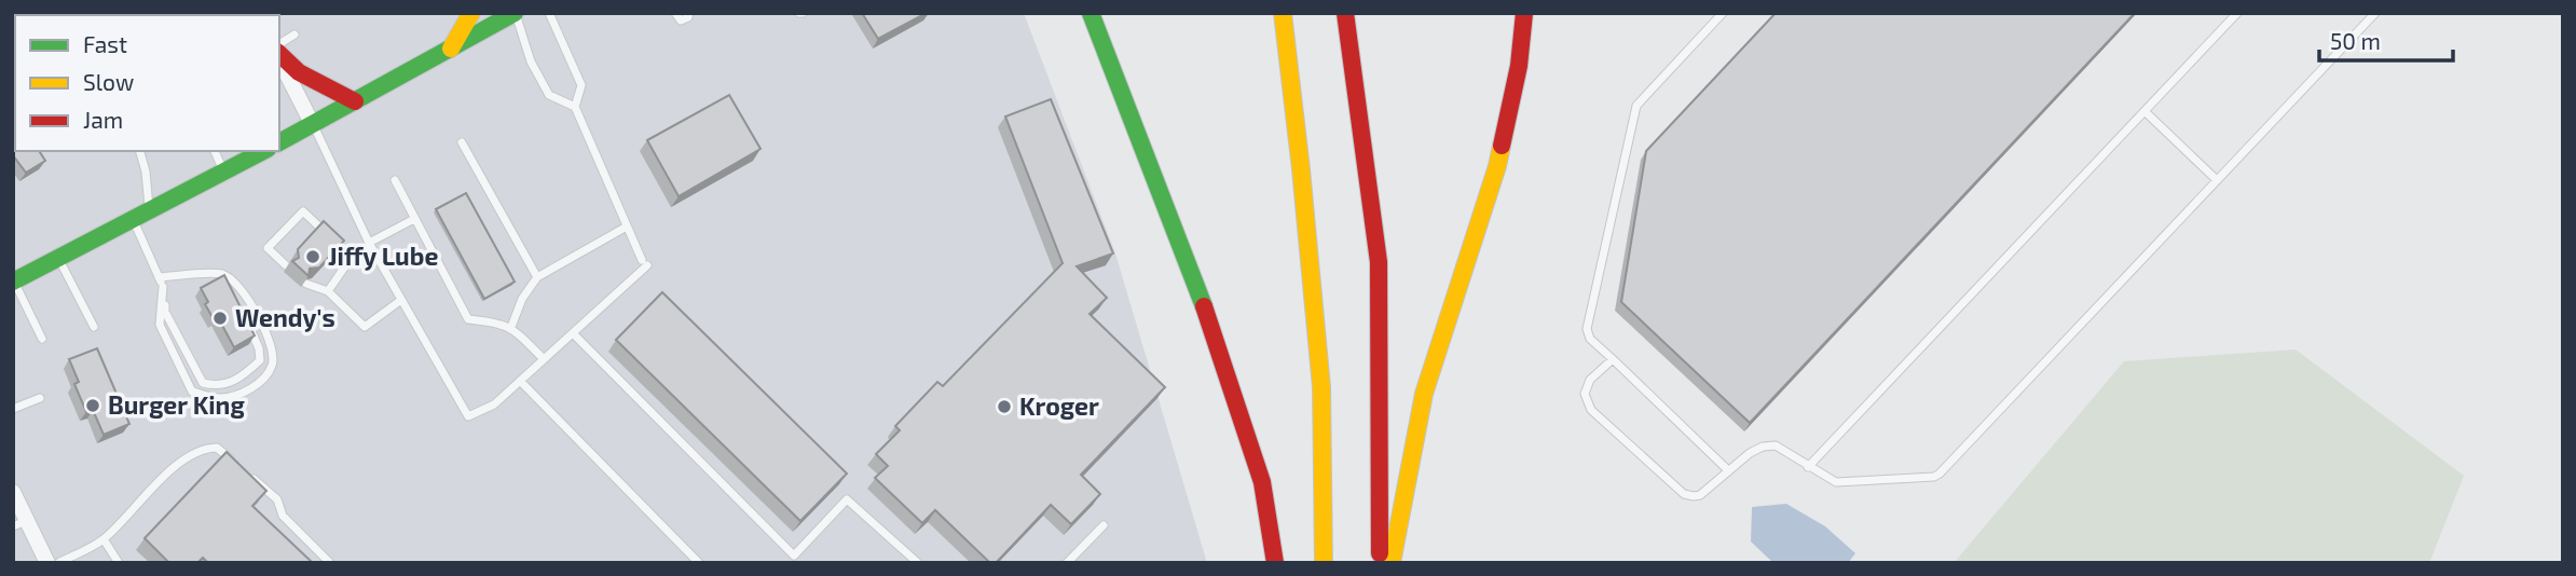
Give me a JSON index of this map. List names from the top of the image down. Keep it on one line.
{"places":["Jiffy Lube","Wendy's","Burger King","Kroger"],"legend":["Fast","Slow","Jam"],"scale_bar":"50 m"}
